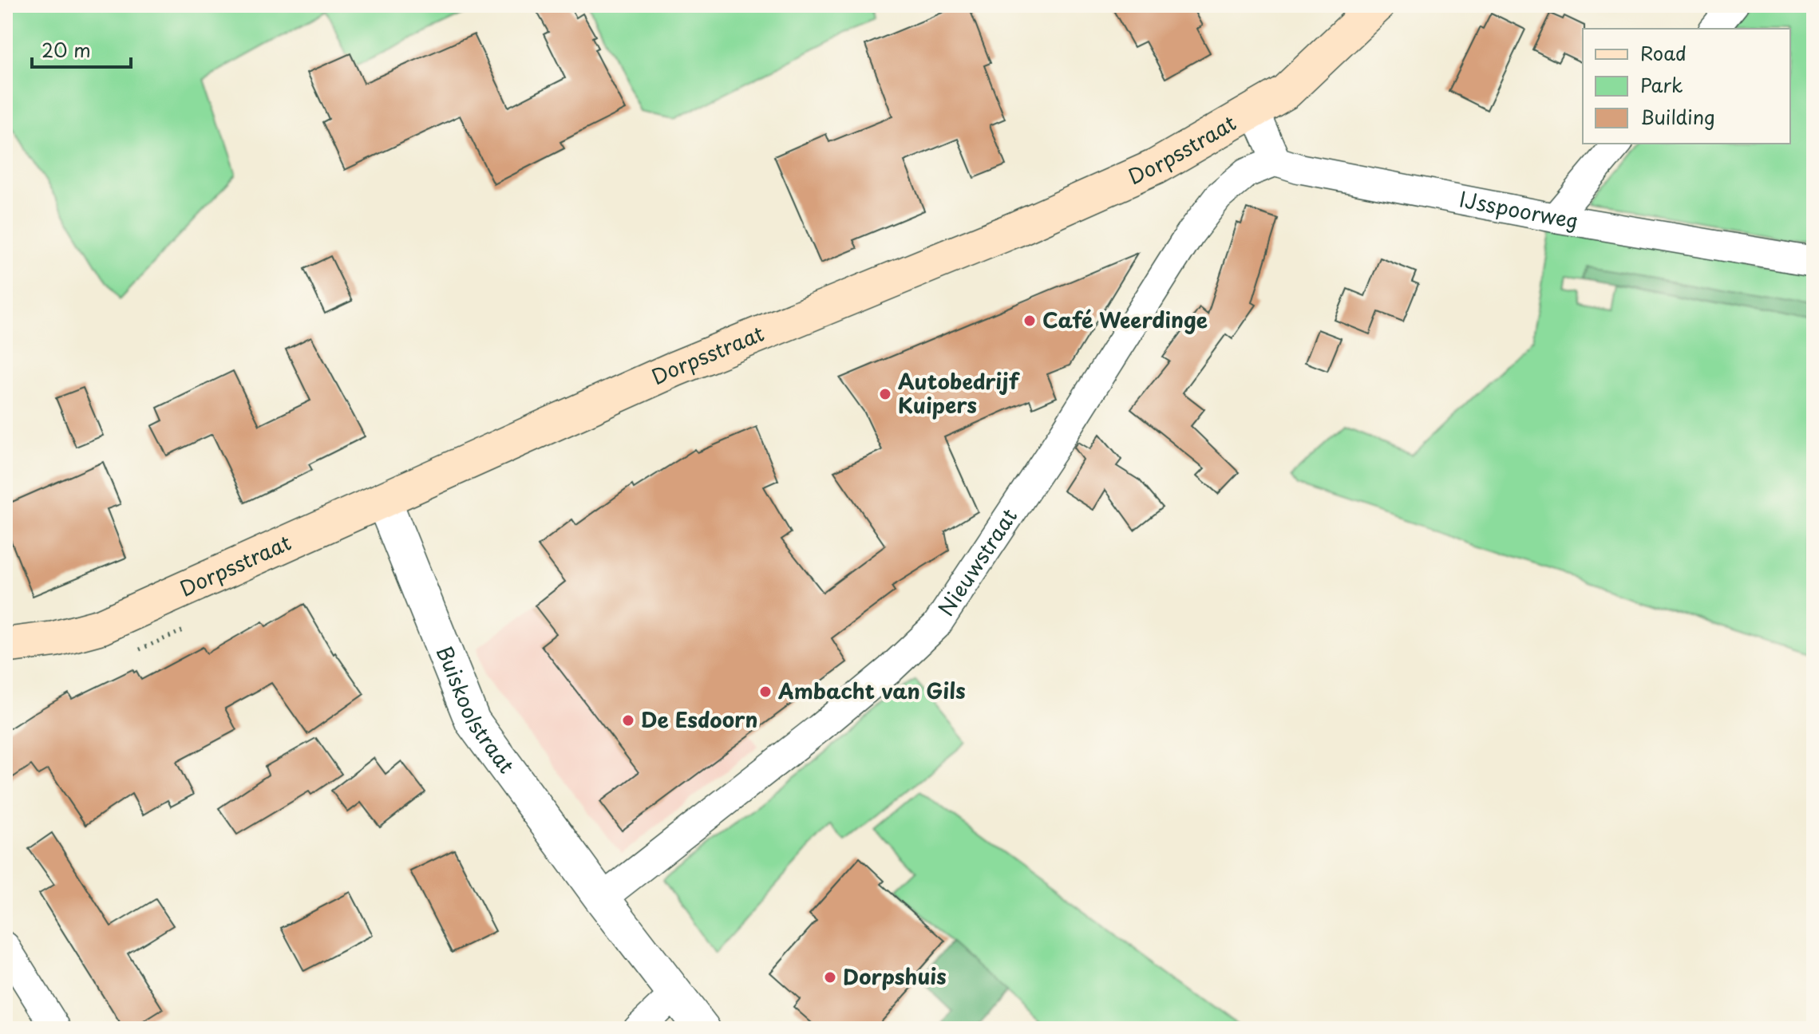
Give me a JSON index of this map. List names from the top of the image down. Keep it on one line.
{"streets":{"main road":["Dorpsstraat"],"street":["IJsspoorweg","Nieuwstraat","Buiskoolstraat"]},"crossings":[["Dorpsstraat","Buiskoolstraat"],["IJsspoorweg","Nieuwstraat"],["Nieuwstraat","Buiskoolstraat"]],"places":["Café Weerdinge","Autobedrijf Kuipers","Ambacht van Gils","De Esdoorn","Dorpshuis"],"legend":["Road","Park","Building"],"scale_bar":"20 m"}
